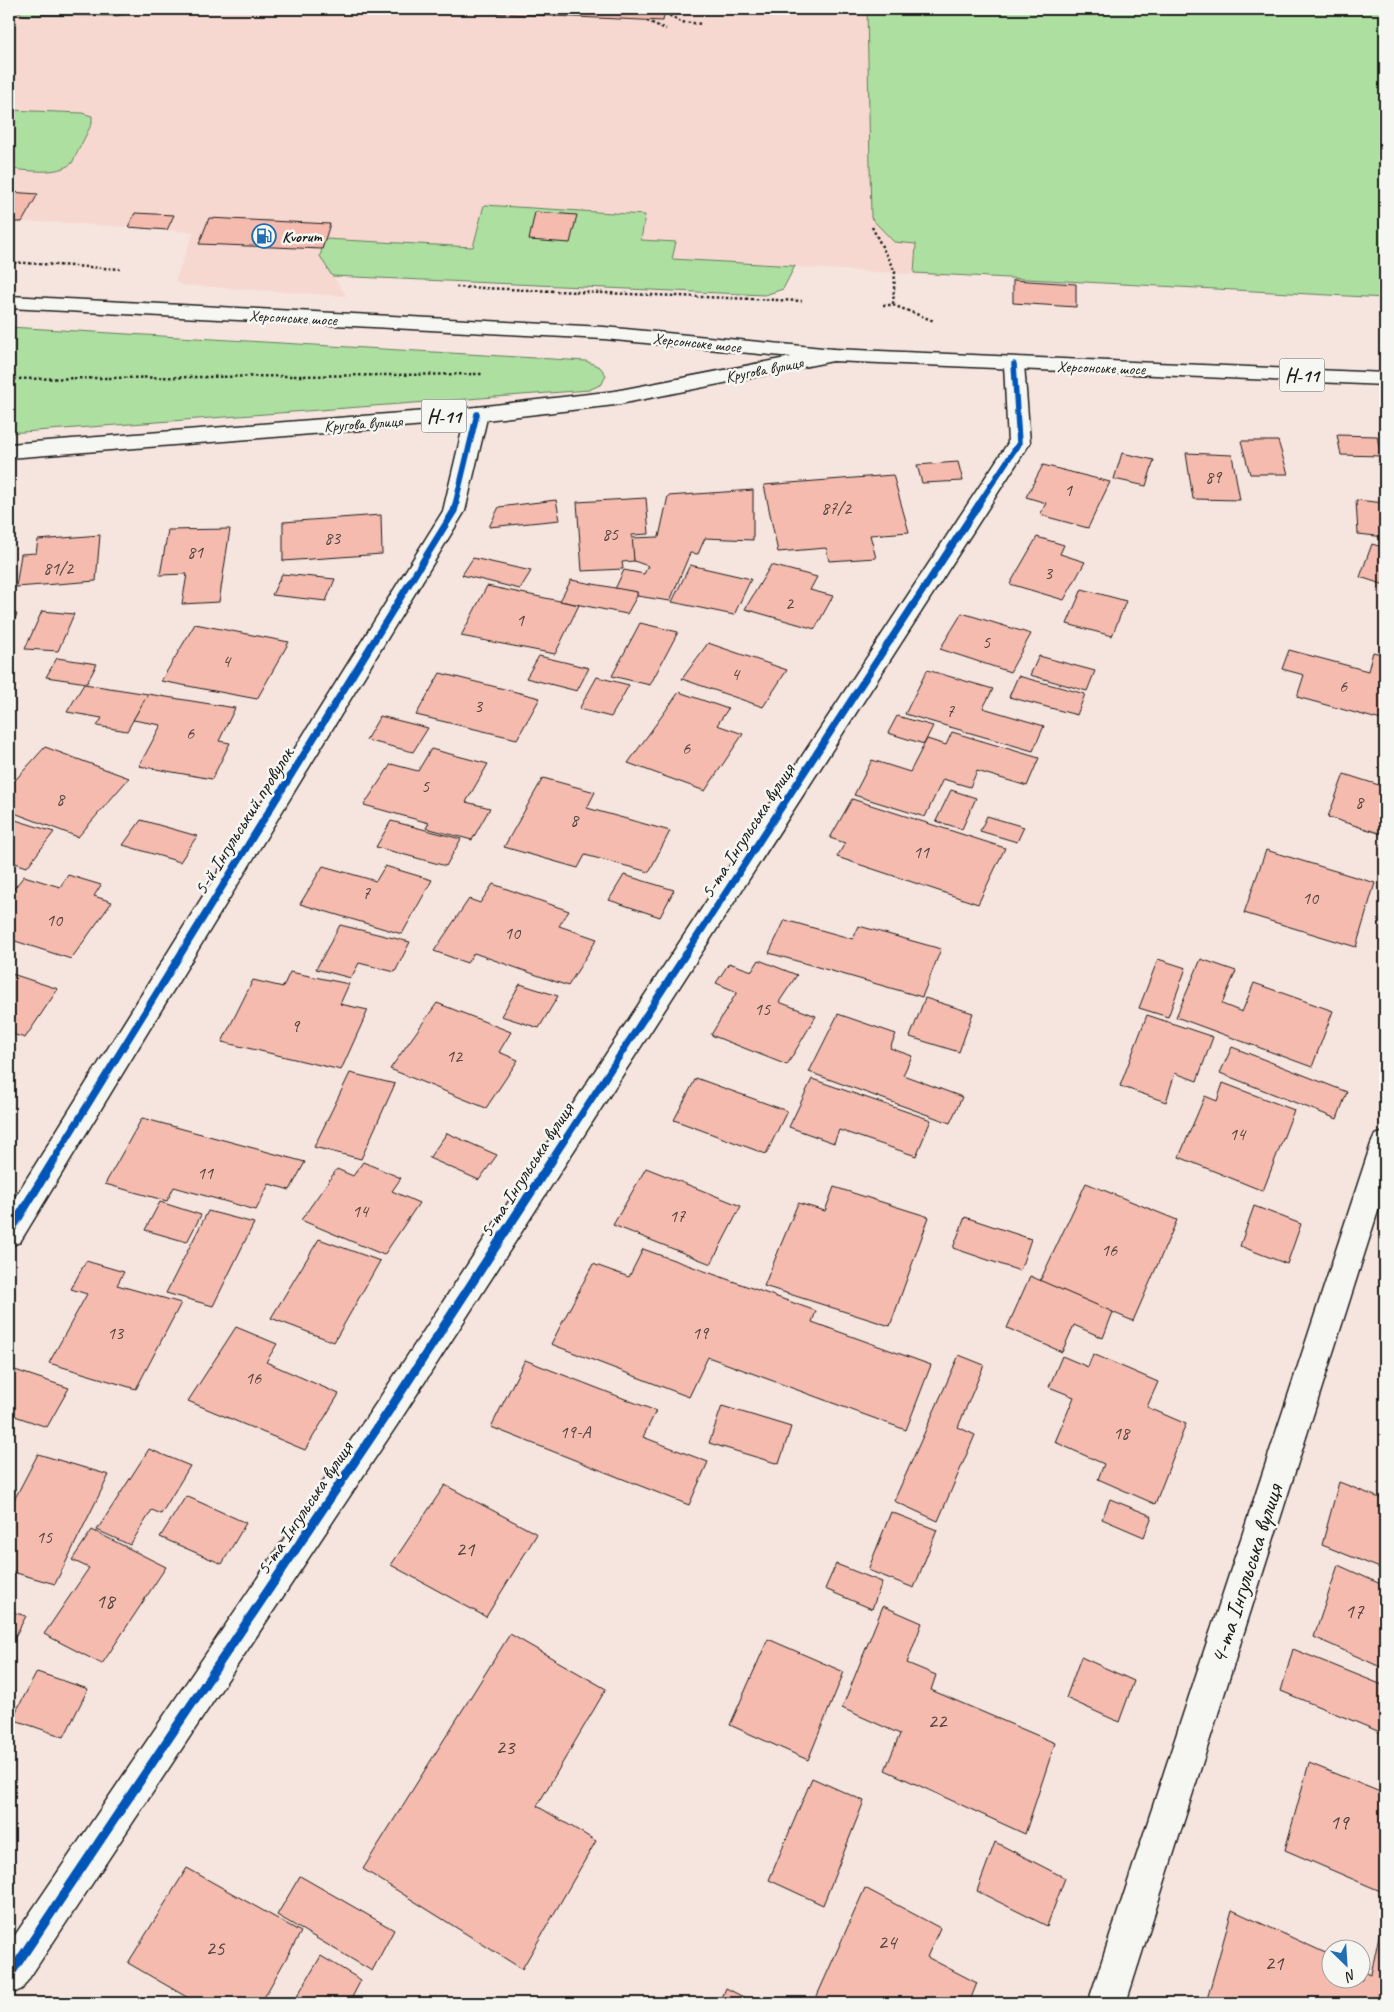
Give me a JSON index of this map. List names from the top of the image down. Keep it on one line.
{"streets":{"street":["Херсонське шосе","Кругова вулиця","Н-11","5-й Інгульський провулок","5-та Інгульська вулиця","4-та Інгульська вулиця"]},"crossings":[["Херсонське шосе","Кругова вулиця"],["Херсонське шосе","5-та Інгульська вулиця"],["Кругова вулиця","5-й Інгульський провулок"]],"places":{"fuel station":["Kvorum"]},"house_numbers":["89","1","87/2","85","83","81","81/2","3","2","1","5","4","4","6","3","7","6","6","5","8","8","8","11","7","10","10","10","15","9","12","14","11","14","17","16","13","19","16","19-А","18","15","21","18","17","22","23","19","24","25","21"],"north":"bottom right"}
